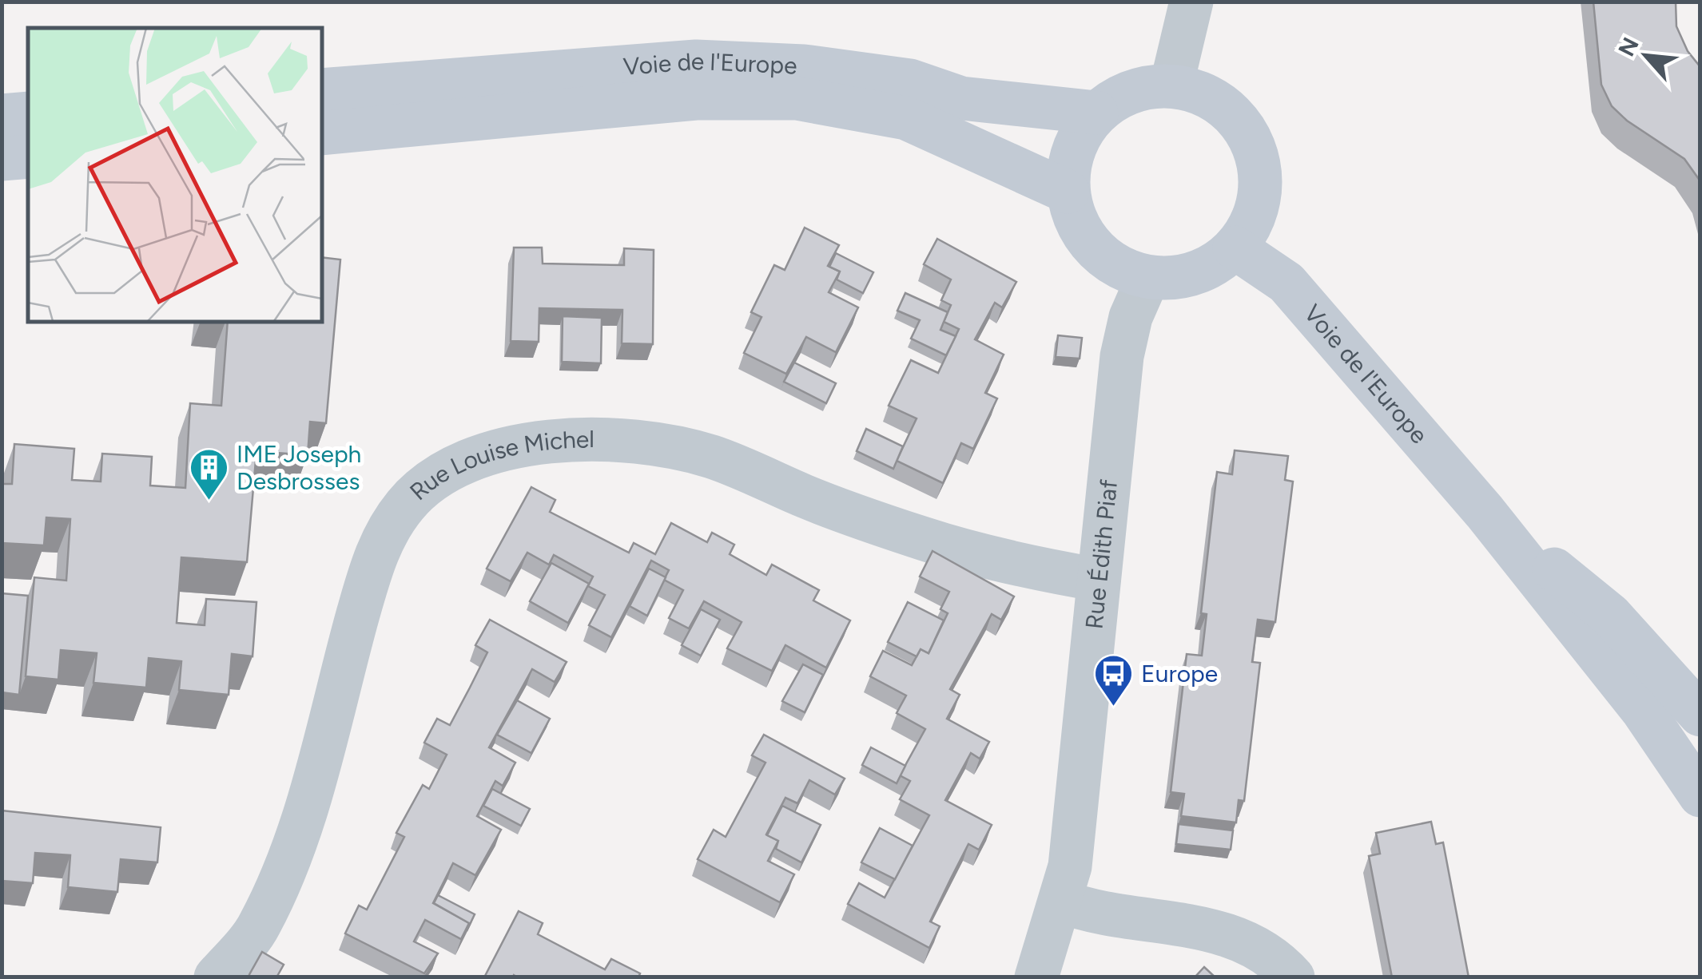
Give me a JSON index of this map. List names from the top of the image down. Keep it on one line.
{"streets":{"main road":["Voie de l'Europe"],"street":["Rue Louise Michel","Rue Édith Piaf"]},"crossings":[["Voie de l'Europe","Rue Édith Piaf"],["Rue Louise Michel","Rue Édith Piaf"]],"places":{"building":["IME Joseph Desbrosses"],"bus stop":["Europe"]},"north":"top left"}
